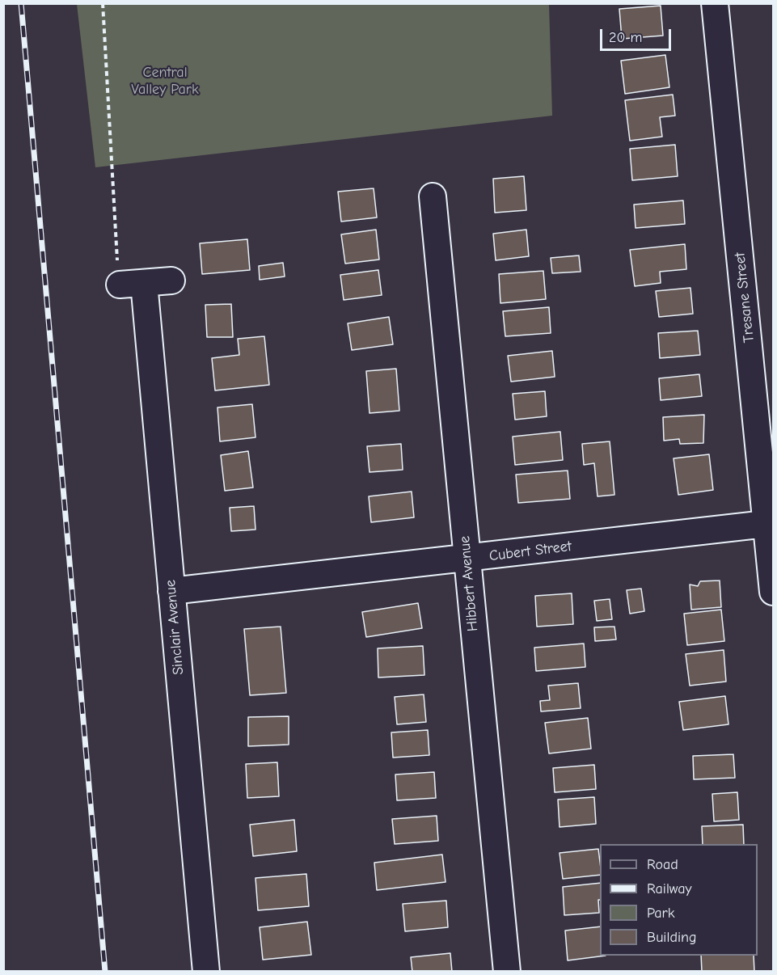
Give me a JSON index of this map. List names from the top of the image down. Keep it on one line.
{"streets":{"street":["Tresane Street","Cubert Street","Hibbert Avenue","Sinclair Avenue"]},"crossings":[["Tresane Street","Cubert Street"],["Cubert Street","Hibbert Avenue"],["Cubert Street","Sinclair Avenue"]],"parks":["Central Valley Park"],"legend":["Road","Railway","Park","Building"],"scale_bar":"20 m"}
